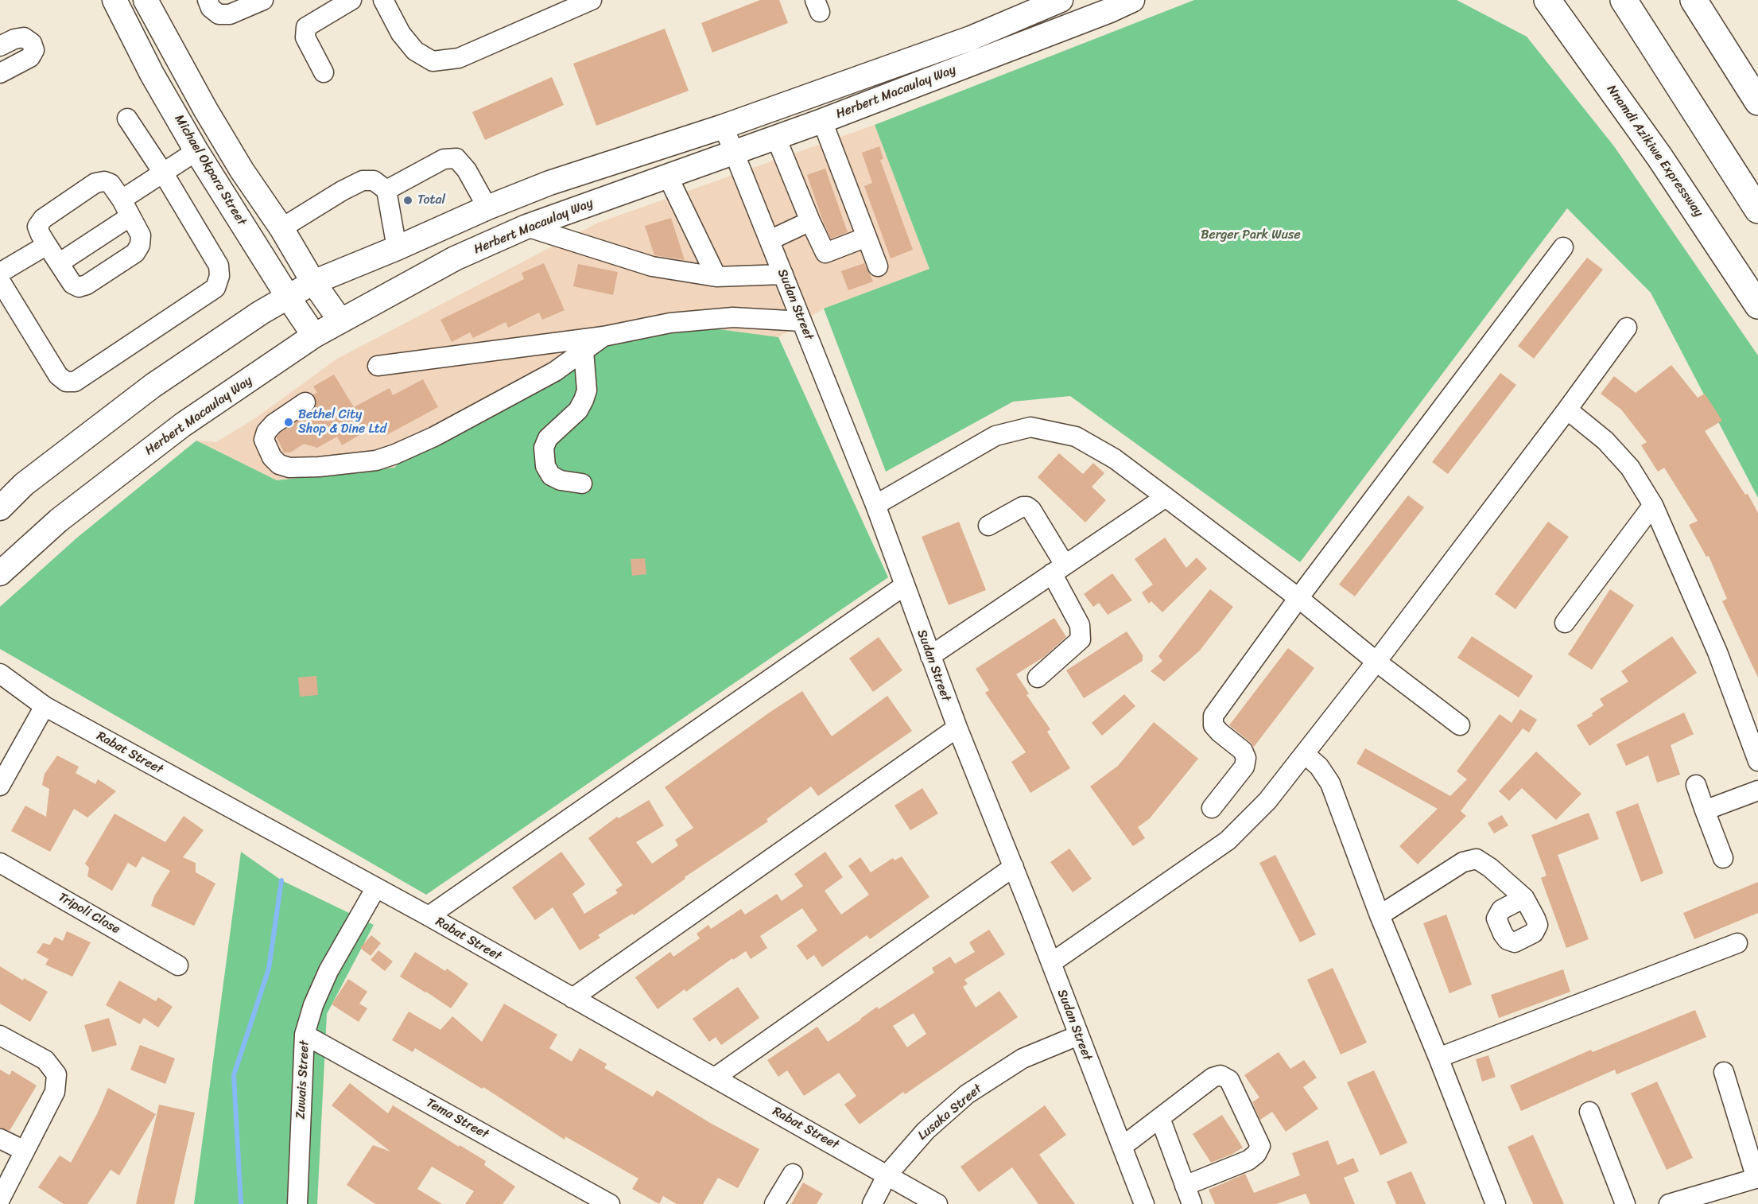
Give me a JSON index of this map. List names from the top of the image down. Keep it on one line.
{"streets":{"highway":["Nnamdi Azikiwe Expressway"],"main road":["Herbert Macaulay Way","Michael Okpara Street"],"street":["Sudan Street","Rabat Street","Tripoli Close","Zuwais Street","Lusaka Street","Tema Street"]},"crossings":[["Herbert Macaulay Way","Michael Okpara Street"],["Herbert Macaulay Way","Sudan Street"],["Sudan Street","Lusaka Street"],["Rabat Street","Zuwais Street"],["Rabat Street","Lusaka Street"],["Zuwais Street","Tema Street"]],"parks":["Berger Park Wuse"],"places":["Total","Bethel City Shop & Dine Ltd"]}
